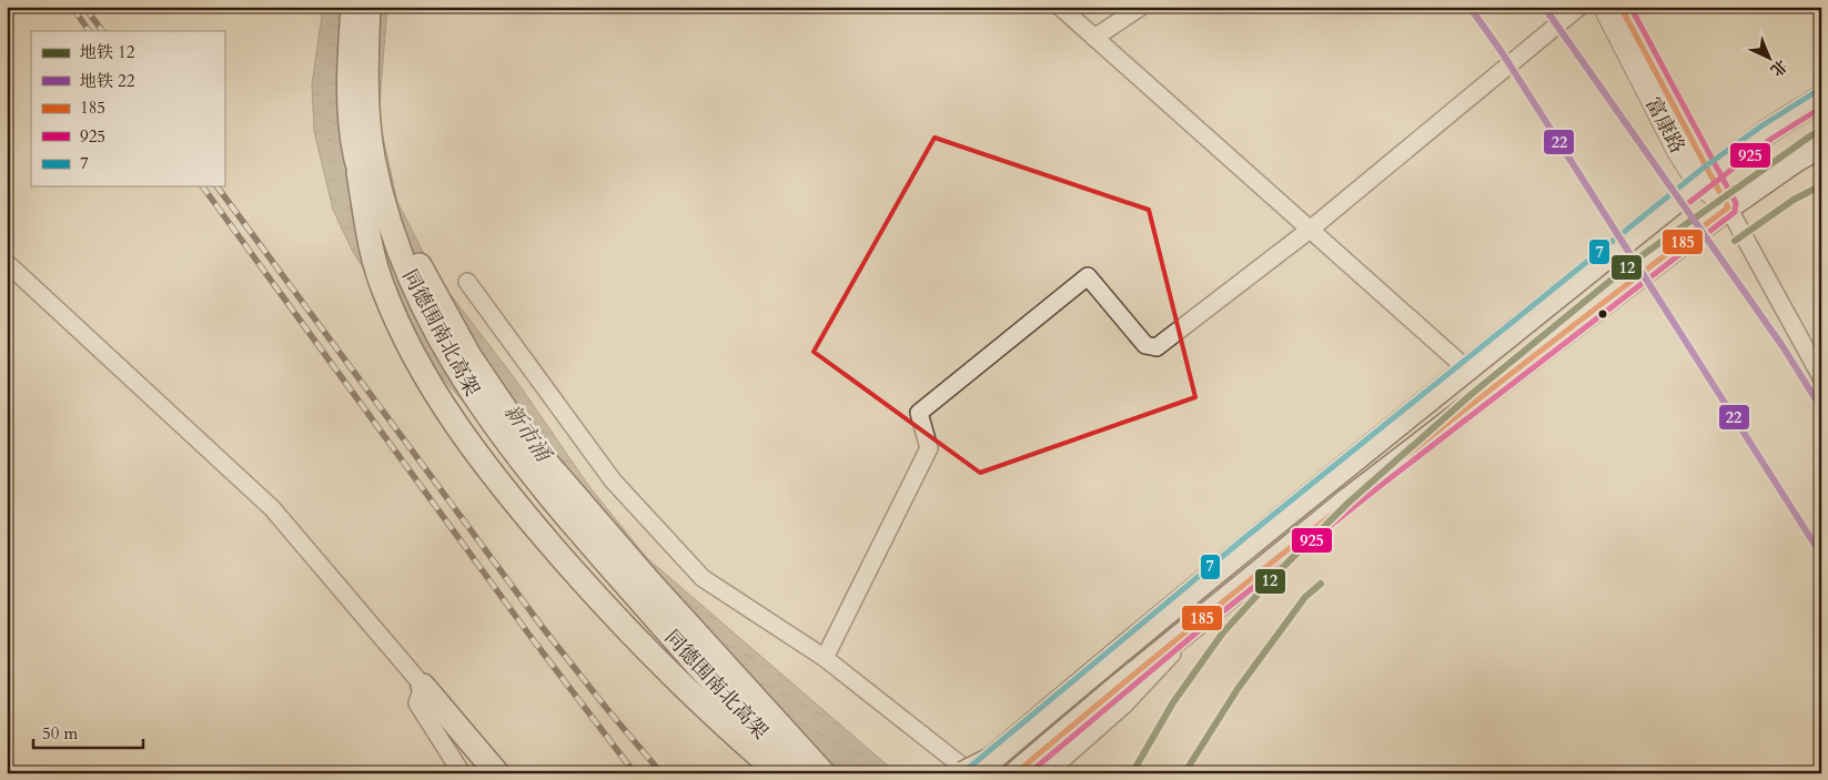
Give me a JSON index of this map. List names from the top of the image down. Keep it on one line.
{"streets":{"main road":["同德围南北高架"],"street":["富康路"]},"water":["新市涌"],"lines":["metro line 22","transit line 185","transit line 925","transit line 7","metro line 12"],"legend":["地铁 12","地铁 22","185","925","7"],"scale_bar":"50 m","north":"bottom right"}
